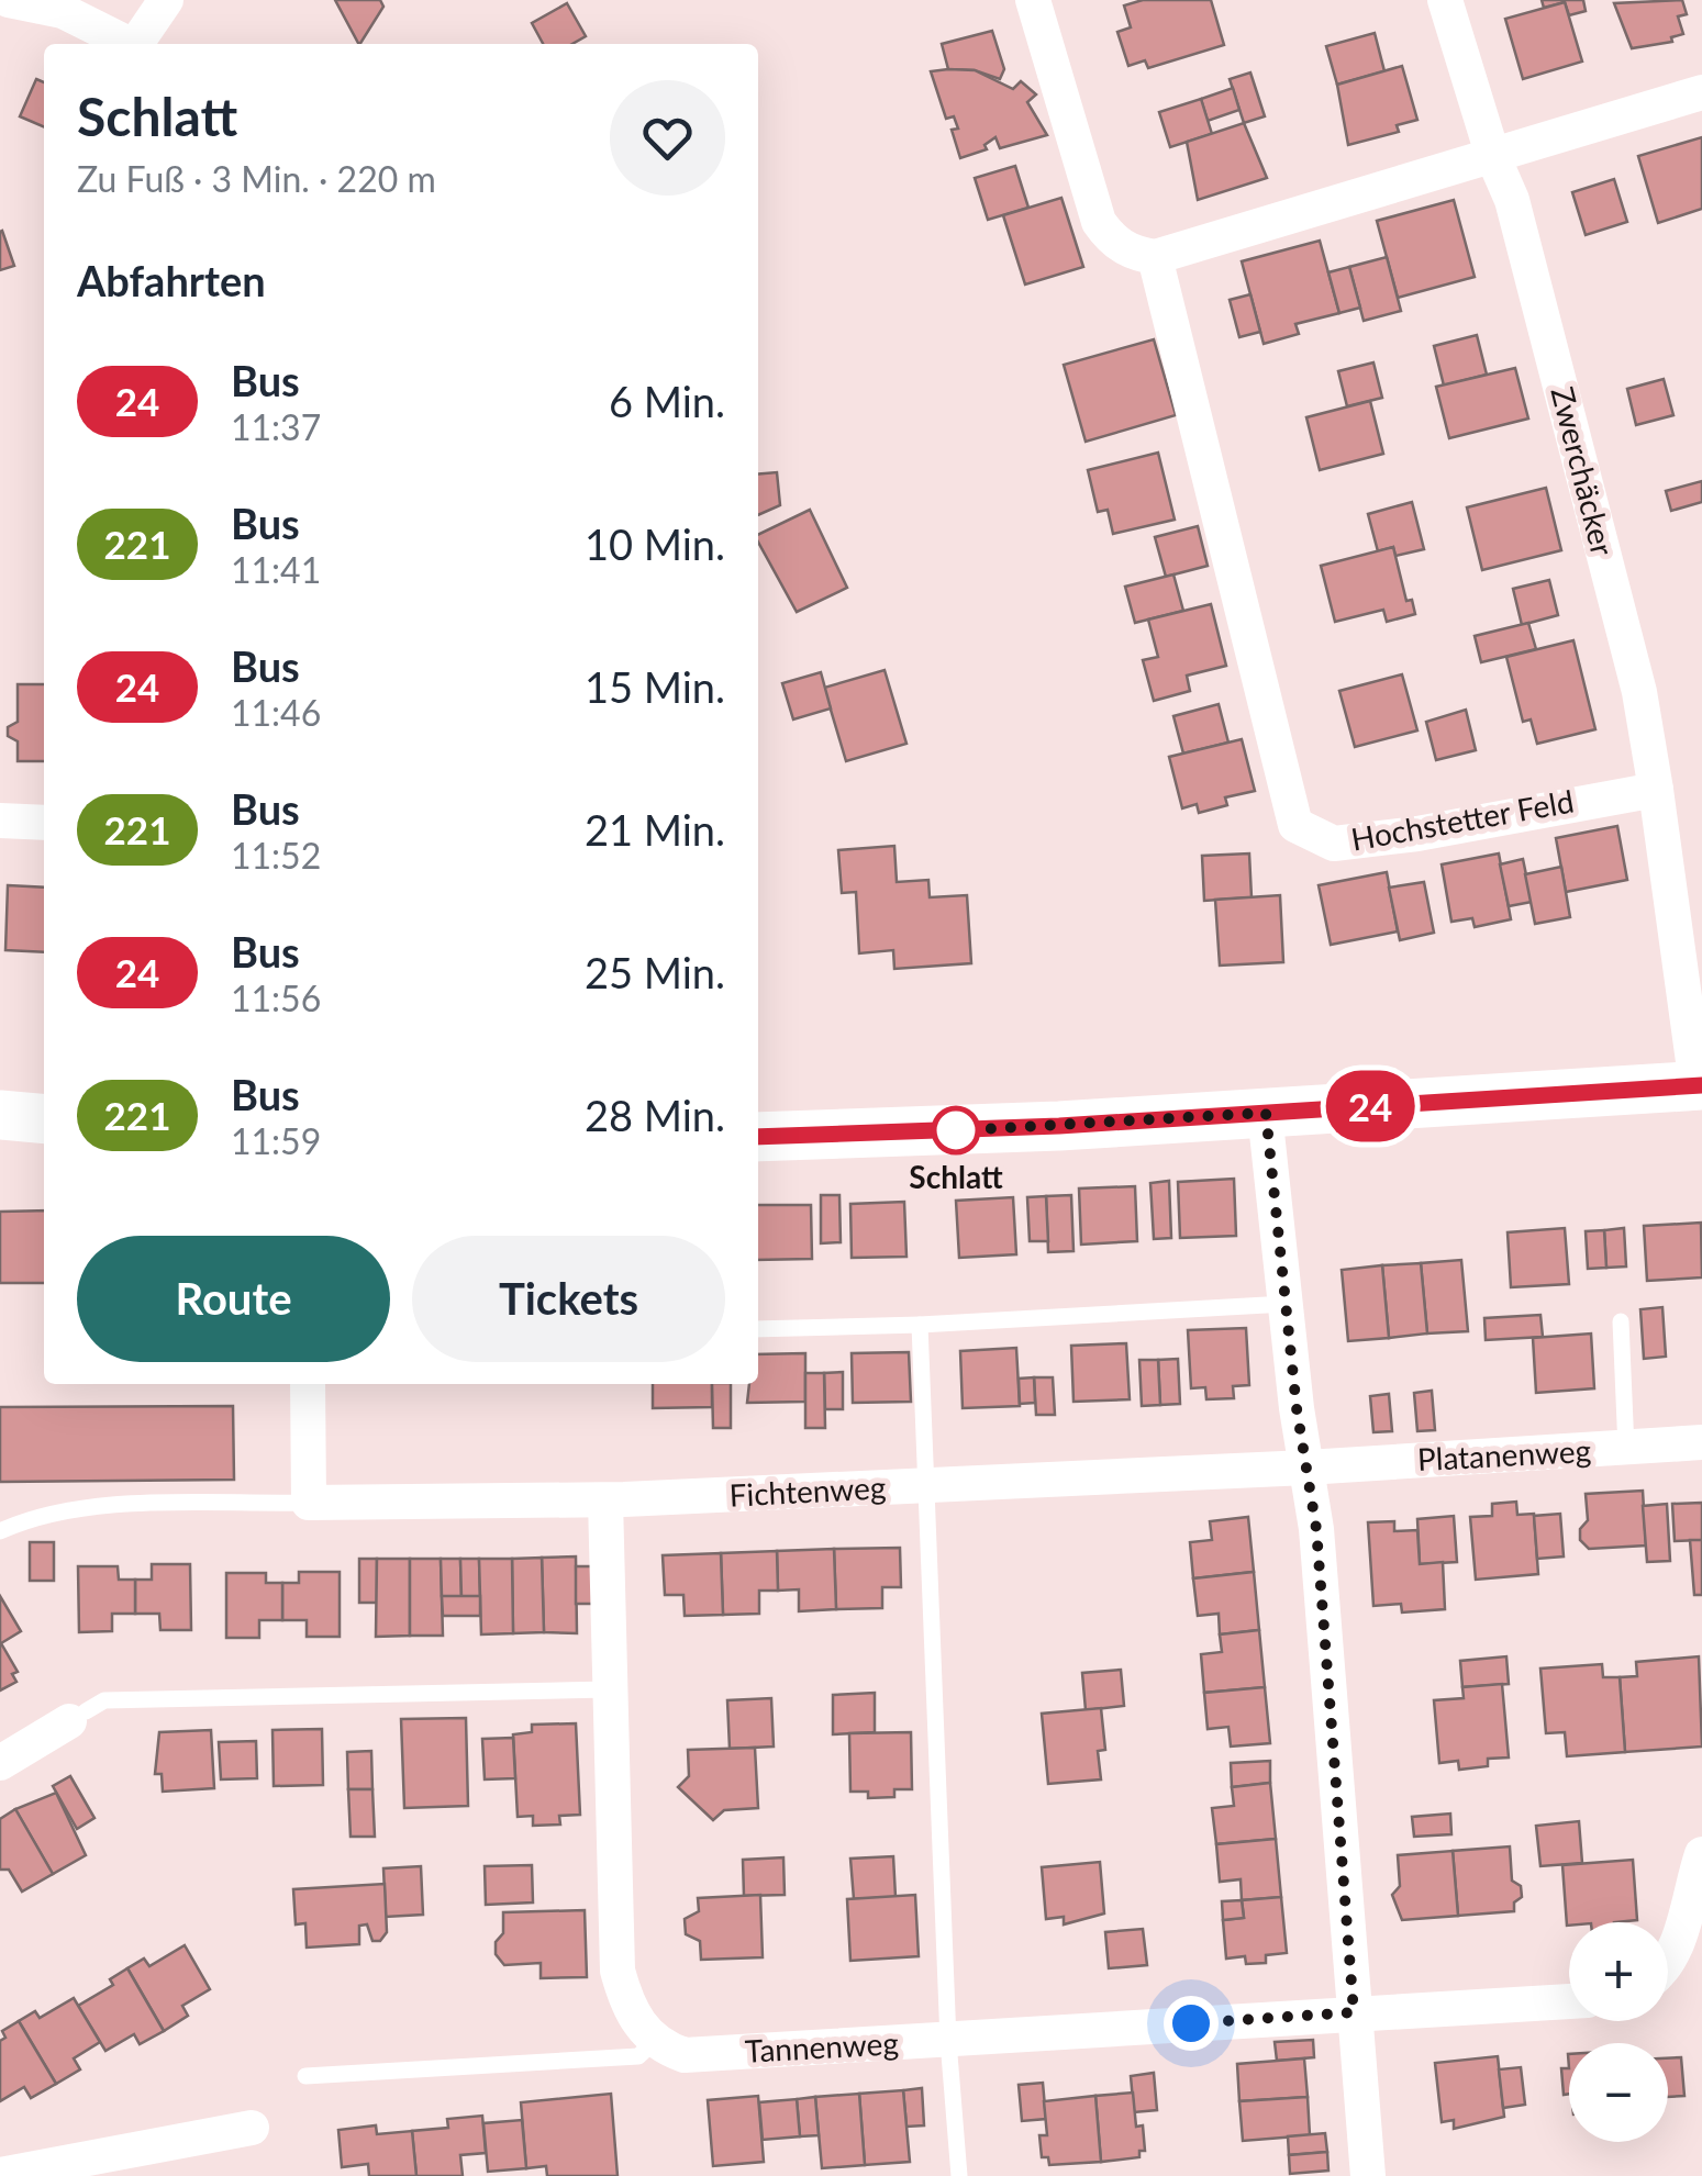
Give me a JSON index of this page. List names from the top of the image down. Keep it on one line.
{"streets":{"street":["Zwerchäcker","Hochstetter Feld","Platanenweg","Fichtenweg","Tannenweg"]},"crossings":[["Zwerchäcker","Hochstetter Feld"],["Platanenweg","Fichtenweg"]],"places":["Schlatt"],"lines":["bus line 24"],"page":{"on_map":"24","heading":[["Schlatt","Zu Fuß · 3 Min. · 220 m"],"Abfahrten"],"list":[{"mark":"24","name":"Bus","note":"11:37","value":"6 Min."},{"mark":"221","name":"Bus","note":"11:41","value":"10 Min."},{"mark":"24","name":"Bus","note":"11:46","value":"15 Min."},{"mark":"221","name":"Bus","note":"11:52","value":"21 Min."},{"mark":"24","name":"Bus","note":"11:56","value":"25 Min."},{"mark":"221","name":"Bus","note":"11:59","value":"28 Min."}],"buttons":["Route","Tickets"],"map_buttons":["+","−"]}}
